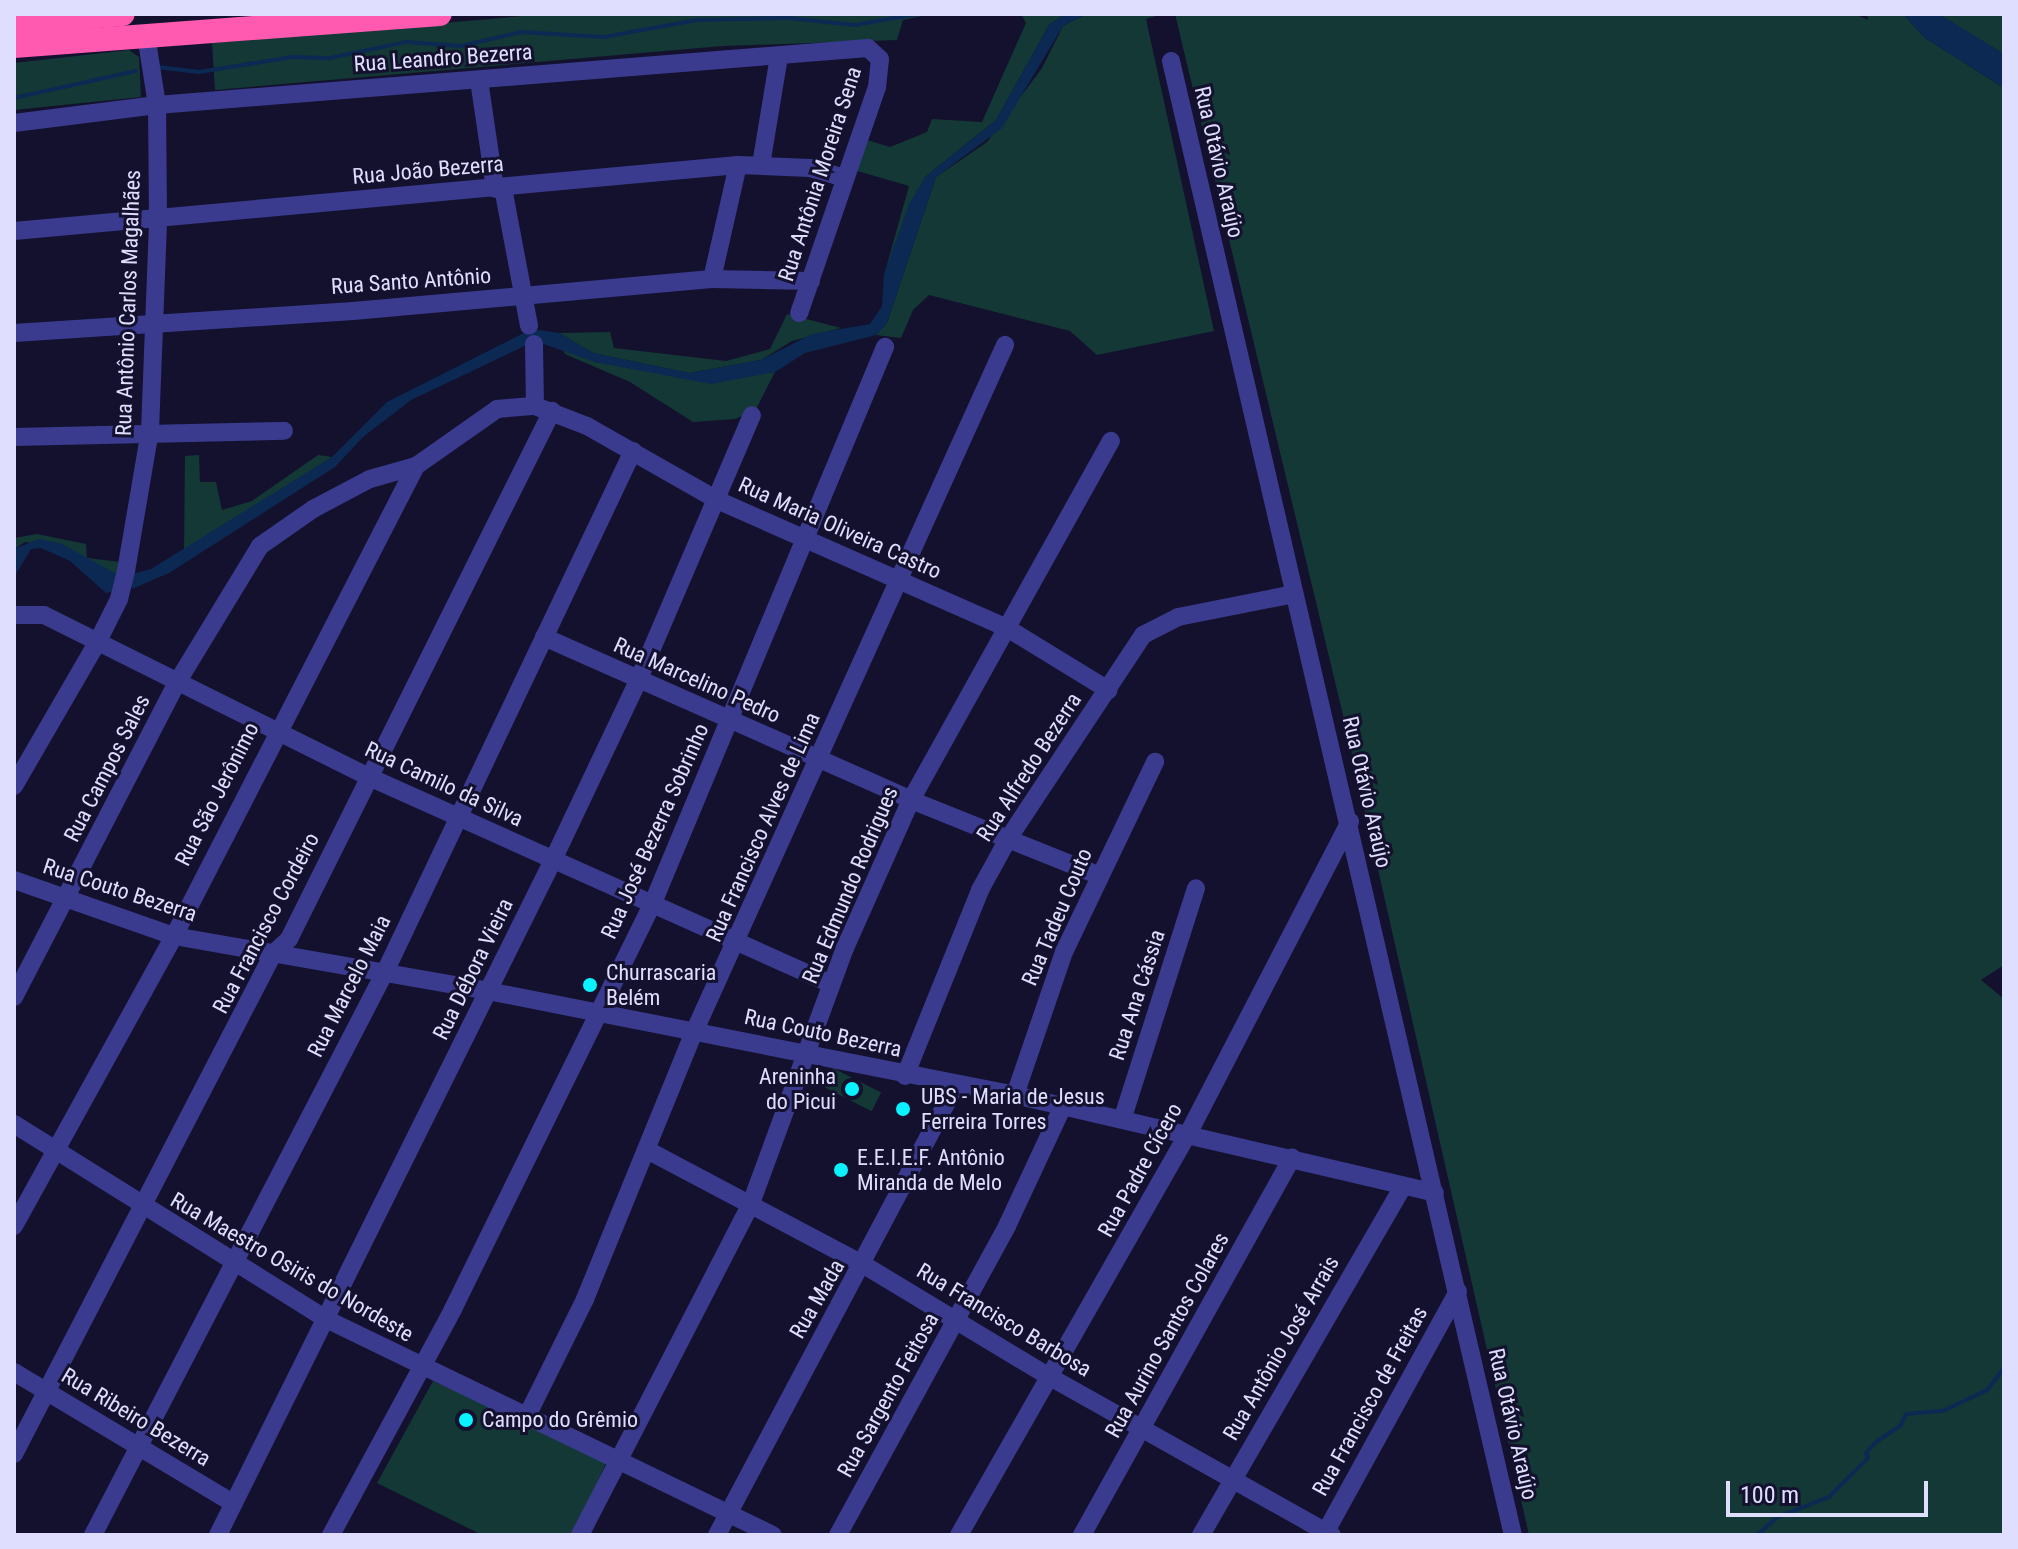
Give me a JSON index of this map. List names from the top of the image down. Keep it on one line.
{"streets":{"street":["Rua Leandro Bezerra","Rua Otávio Araújo","Rua João Bezerra","Rua Antônia Moreira Sena","Rua Santo Antônio","Rua Antônio Carlos Magalhães","Rua Maria Oliveira Castro","Rua Marcelino Pedro","Rua Alfredo Bezerra","Rua Campos Sales","Rua Camilo da Silva","Rua São Jerônimo","Rua Francisco Alves de Lima","Rua José Bezerra Sobrinho","Rua Edmundo Rodrigues","Rua Couto Bezerra","Rua Tadeu Couto","Rua Francisco Cordeiro","Rua Débora Vieira","Rua Marcelo Maia","Rua Ana Cássia","Rua Padre Cícero","Rua Maestro Osiris do Nordeste","Rua Mada","Rua Francisco Barbosa","Rua Aurino Santos Colares","Rua Antônio José Arrais","Rua Sargento Feitosa","Rua Francisco de Freitas","Rua Ribeiro Bezerra"]},"crossings":[["Rua Leandro Bezerra","Rua Antônia Moreira Sena"],["Rua Leandro Bezerra","Rua Antônio Carlos Magalhães"],["Rua Otávio Araújo","Rua Alfredo Bezerra"],["Rua Otávio Araújo","Rua Couto Bezerra"],["Rua Otávio Araújo","Rua Padre Cícero"],["Rua Otávio Araújo","Rua Francisco de Freitas"],["Rua João Bezerra","Rua Antônia Moreira Sena"],["Rua João Bezerra","Rua Antônio Carlos Magalhães"],["Rua Antônia Moreira Sena","Rua Santo Antônio"],["Rua Santo Antônio","Rua Antônio Carlos Magalhães"],["Rua Antônio Carlos Magalhães","Rua Camilo da Silva"],["Rua Maria Oliveira Castro","Rua Alfredo Bezerra"],["Rua Maria Oliveira Castro","Rua Francisco Alves de Lima"],["Rua Maria Oliveira Castro","Rua José Bezerra Sobrinho"],["Rua Maria Oliveira Castro","Rua Edmundo Rodrigues"],["Rua Maria Oliveira Castro","Rua Francisco Cordeiro"],["Rua Maria Oliveira Castro","Rua Débora Vieira"],["Rua Maria Oliveira Castro","Rua Marcelo Maia"],["Rua Marcelino Pedro","Rua Alfredo Bezerra"],["Rua Marcelino Pedro","Rua Francisco Alves de Lima"],["Rua Marcelino Pedro","Rua José Bezerra Sobrinho"],["Rua Marcelino Pedro","Rua Edmundo Rodrigues"],["Rua Marcelino Pedro","Rua Tadeu Couto"],["Rua Marcelino Pedro","Rua Débora Vieira"],["Rua Marcelino Pedro","Rua Marcelo Maia"],["Rua Alfredo Bezerra","Rua Couto Bezerra"],["Rua Campos Sales","Rua Camilo da Silva"],["Rua Campos Sales","Rua São Jerônimo"],["Rua Campos Sales","Rua Couto Bezerra"],["Rua Camilo da Silva","Rua São Jerônimo"],["Rua Camilo da Silva","Rua Francisco Alves de Lima"],["Rua Camilo da Silva","Rua José Bezerra Sobrinho"],["Rua Camilo da Silva","Rua Edmundo Rodrigues"],["Rua Camilo da Silva","Rua Francisco Cordeiro"],["Rua Camilo da Silva","Rua Débora Vieira"],["Rua Camilo da Silva","Rua Marcelo Maia"],["Rua São Jerônimo","Rua Couto Bezerra"],["Rua São Jerônimo","Rua Maestro Osiris do Nordeste"],["Rua Francisco Alves de Lima","Rua Couto Bezerra"],["Rua Francisco Alves de Lima","Rua Maestro Osiris do Nordeste"],["Rua Francisco Alves de Lima","Rua Francisco Barbosa"],["Rua José Bezerra Sobrinho","Rua Couto Bezerra"],["Rua José Bezerra Sobrinho","Rua Maestro Osiris do Nordeste"],["Rua Edmundo Rodrigues","Rua Couto Bezerra"],["Rua Edmundo Rodrigues","Rua Maestro Osiris do Nordeste"],["Rua Edmundo Rodrigues","Rua Francisco Barbosa"],["Rua Couto Bezerra","Rua Tadeu Couto"],["Rua Couto Bezerra","Rua Francisco Cordeiro"],["Rua Couto Bezerra","Rua Débora Vieira"],["Rua Couto Bezerra","Rua Marcelo Maia"],["Rua Couto Bezerra","Rua Ana Cássia"],["Rua Couto Bezerra","Rua Padre Cícero"],["Rua Couto Bezerra","Rua Mada"],["Rua Couto Bezerra","Rua Aurino Santos Colares"],["Rua Couto Bezerra","Rua Antônio José Arrais"],["Rua Couto Bezerra","Rua Sargento Feitosa"],["Rua Francisco Cordeiro","Rua Maestro Osiris do Nordeste"],["Rua Francisco Cordeiro","Rua Ribeiro Bezerra"],["Rua Débora Vieira","Rua Maestro Osiris do Nordeste"],["Rua Débora Vieira","Rua Ribeiro Bezerra"],["Rua Marcelo Maia","Rua Maestro Osiris do Nordeste"],["Rua Marcelo Maia","Rua Ribeiro Bezerra"],["Rua Padre Cícero","Rua Francisco Barbosa"],["Rua Maestro Osiris do Nordeste","Rua Mada"],["Rua Mada","Rua Francisco Barbosa"],["Rua Francisco Barbosa","Rua Aurino Santos Colares"],["Rua Francisco Barbosa","Rua Antônio José Arrais"],["Rua Francisco Barbosa","Rua Sargento Feitosa"],["Rua Francisco Barbosa","Rua Francisco de Freitas"]],"places":["Churrascaria Belém","Areninha do Picui","UBS - Maria de Jesus Ferreira Torres","E.E.I.E.F. Antônio Miranda de Melo","Campo do Grêmio"],"scale_bar":"100 m"}
